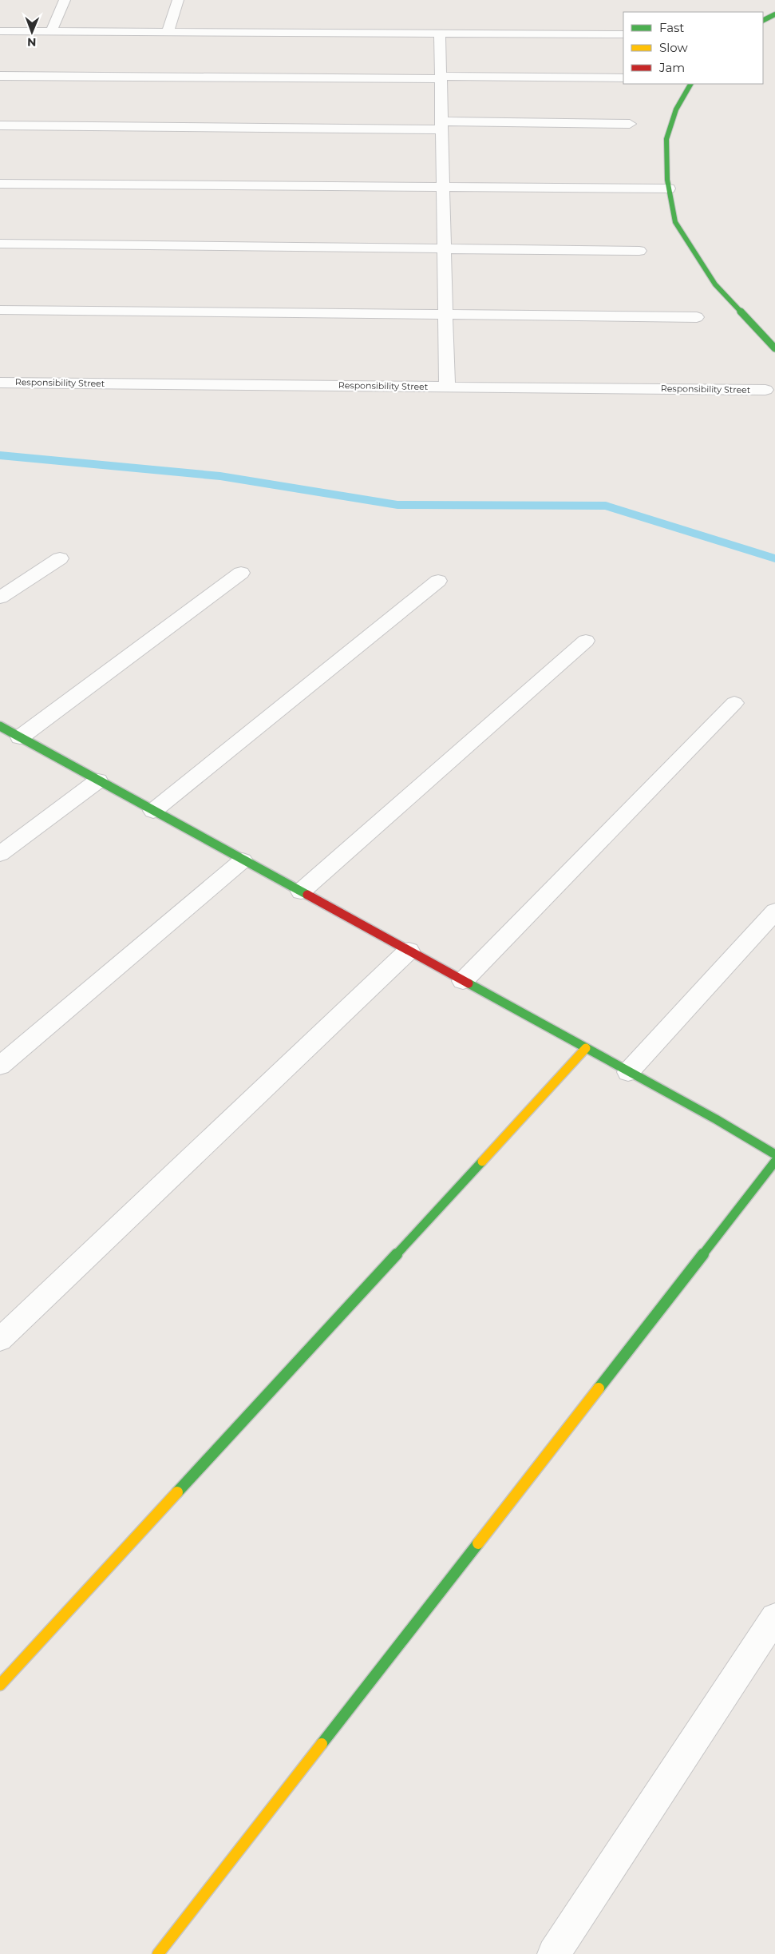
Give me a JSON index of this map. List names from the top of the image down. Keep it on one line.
{"streets":{"street":["Responsibility Street"]},"legend":["Fast","Slow","Jam"],"north":"bottom"}
